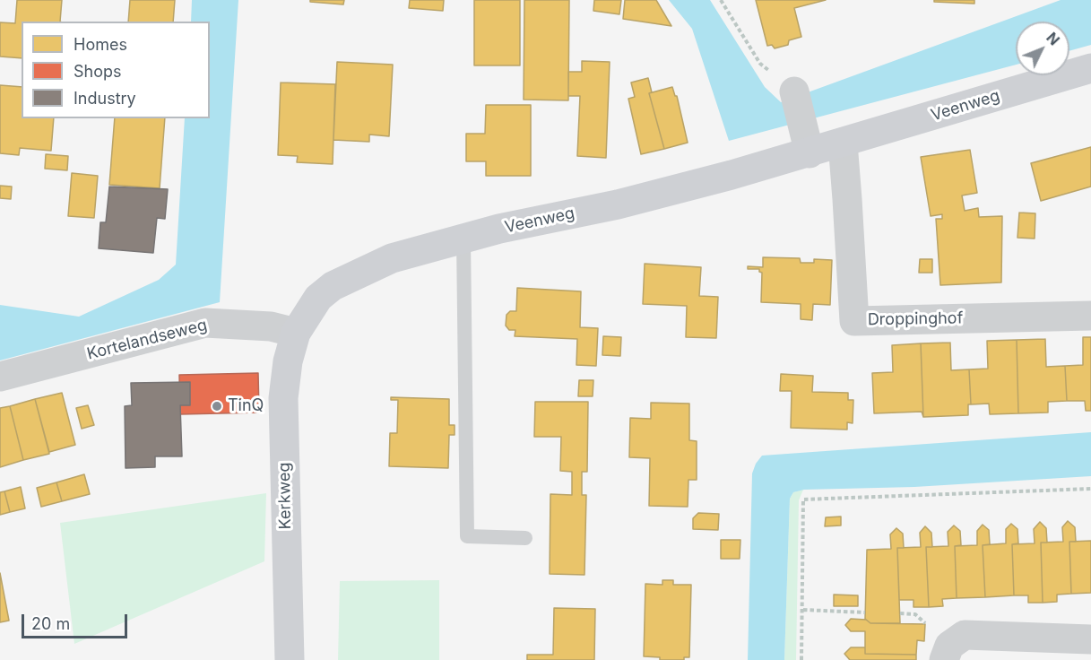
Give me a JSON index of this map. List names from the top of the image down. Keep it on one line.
{"streets":{"street":["Veenweg","Droppinghof","Kortelandseweg","Kerkweg"]},"crossings":[["Veenweg","Droppinghof"],["Veenweg","Kortelandseweg"],["Veenweg","Kerkweg"],["Kortelandseweg","Kerkweg"]],"places":["TinQ"],"legend":["Homes","Shops","Industry"],"scale_bar":"20 m","north":"top right"}
